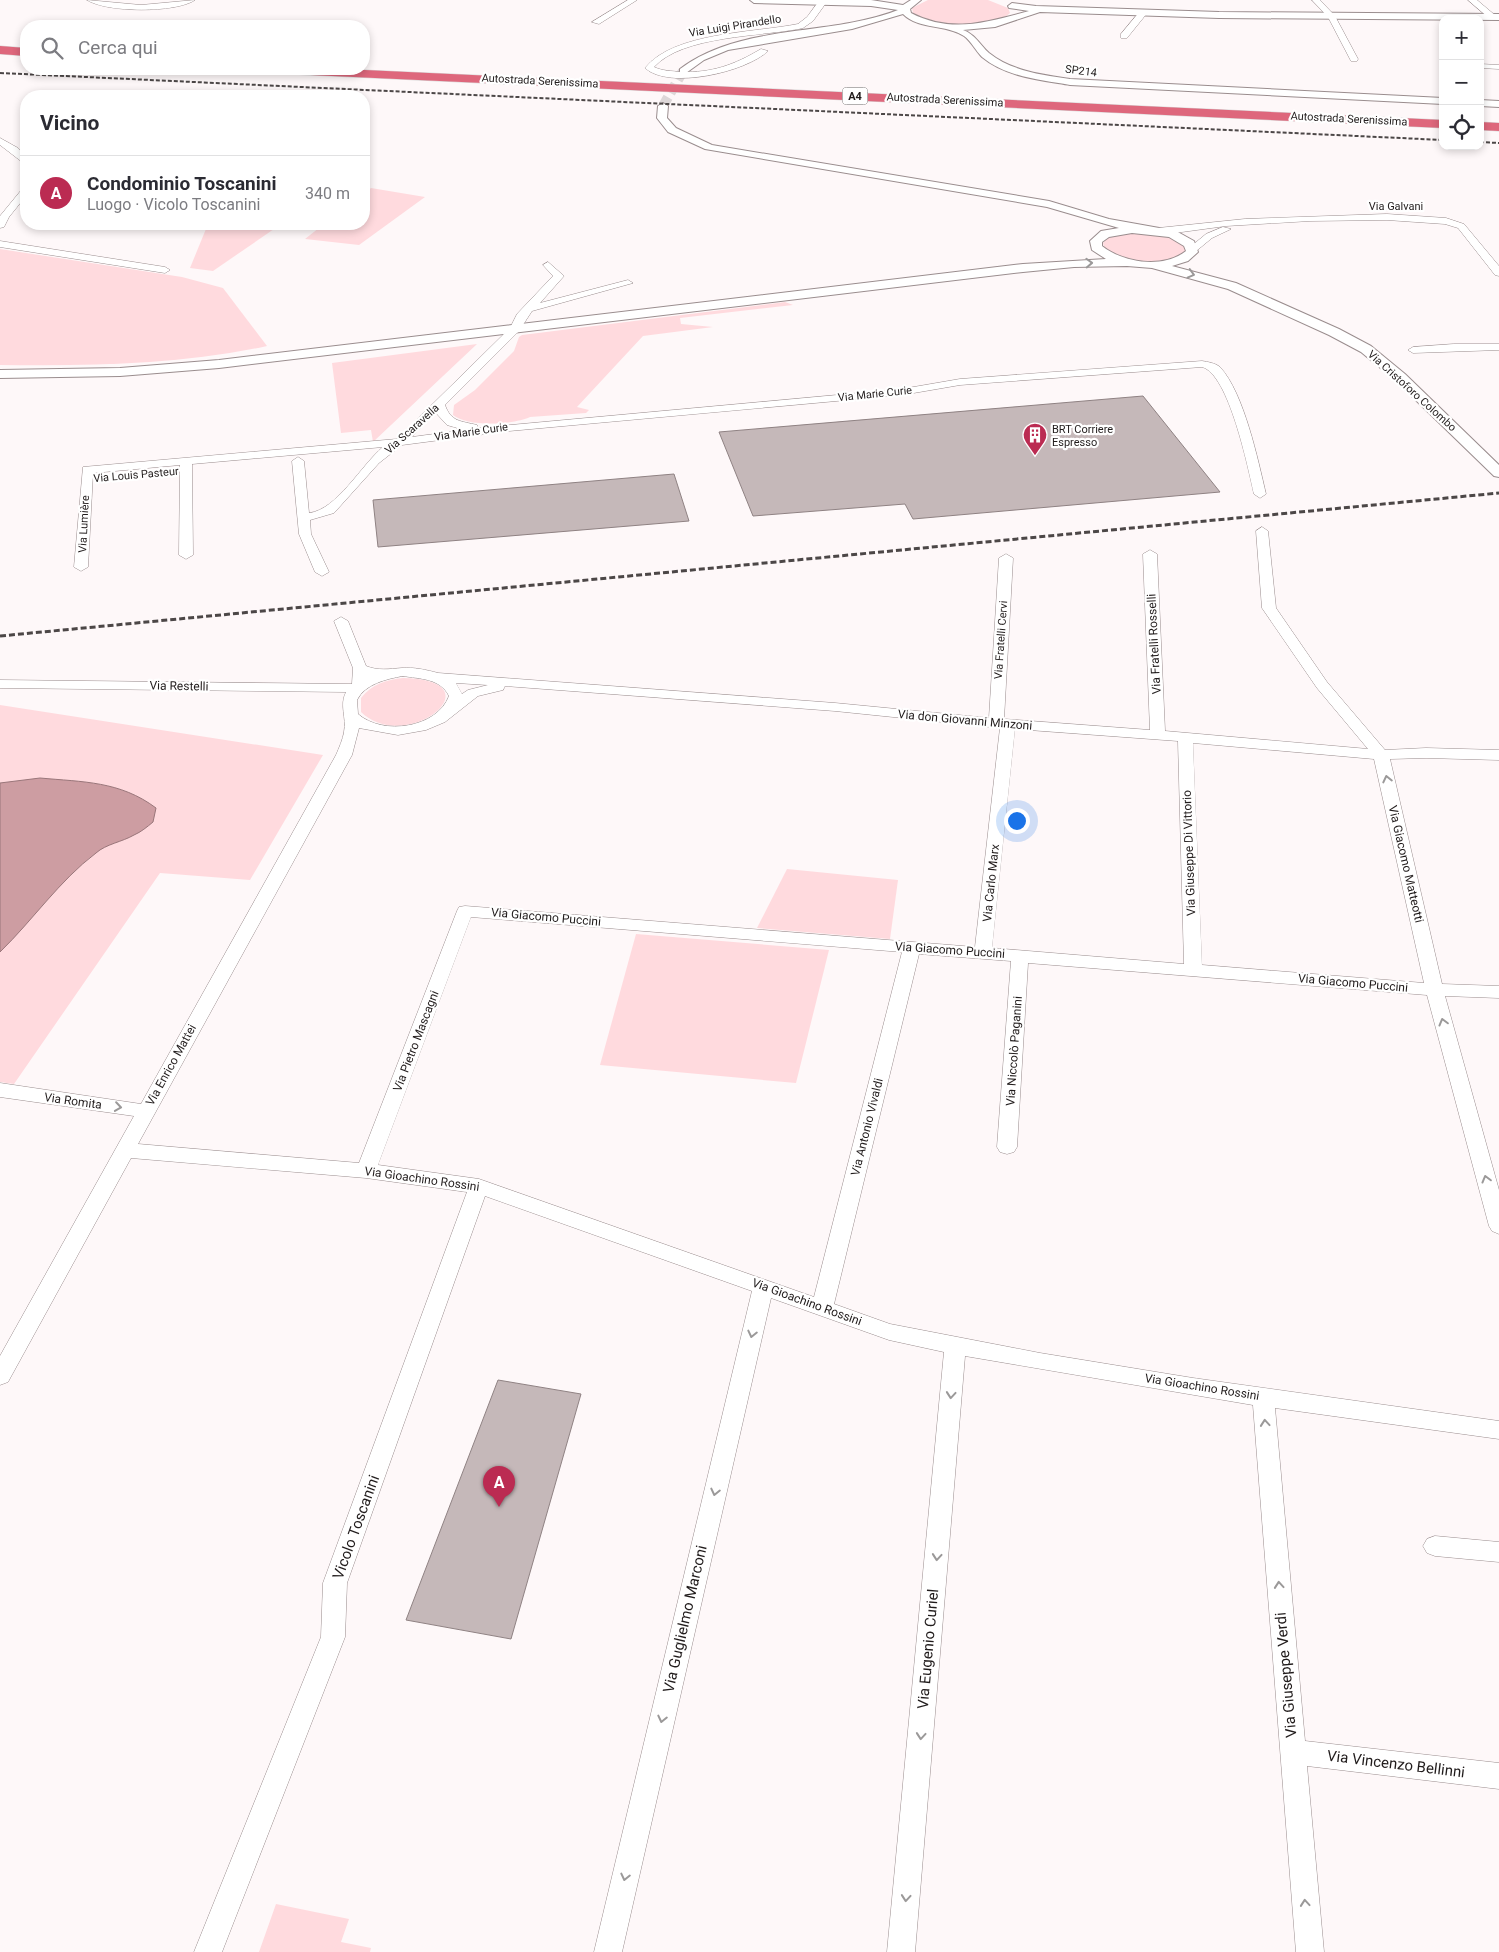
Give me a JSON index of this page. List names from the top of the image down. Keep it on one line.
{"streets":{"highway":["Autostrada Serenissima","A4"],"street":["Via Luigi Pirandello","SP214","Via Galvani","Via Cristoforo Colombo","Via Marie Curie","Via Scaravella","Via Louis Pasteur","Via Lumière","Via Fratelli Cervi","Via Fratelli Rosselli","Via Restelli","Via don Giovanni Minzoni","Via Giuseppe Di Vittorio","Via Giacomo Matteotti","Via Carlo Marx","Via Giacomo Puccini","Via Pietro Mascagni","Via Niccolò Paganini","Via Enrico Mattei","Via Romita","Via Antonio Vivaldi","Via Gioachino Rossini","Vicolo Toscanini","Via Guglielmo Marconi","Via Eugenio Curiel","Via Giuseppe Verdi","Via Vincenzo Bellinni"]},"crossings":[["Via Galvani","Via Cristoforo Colombo"],["Via Marie Curie","Via Scaravella"],["Via Marie Curie","Via Louis Pasteur"],["Via Scaravella","Via Louis Pasteur"],["Via Louis Pasteur","Via Lumière"],["Via Fratelli Cervi","Via don Giovanni Minzoni"],["Via Fratelli Cervi","Via Carlo Marx"],["Via Fratelli Rosselli","Via don Giovanni Minzoni"],["Via Restelli","Via Enrico Mattei"],["Via don Giovanni Minzoni","Via Giuseppe Di Vittorio"],["Via don Giovanni Minzoni","Via Giacomo Matteotti"],["Via don Giovanni Minzoni","Via Carlo Marx"],["Via don Giovanni Minzoni","Via Enrico Mattei"],["Via Giuseppe Di Vittorio","Via Giacomo Puccini"],["Via Giacomo Matteotti","Via Giacomo Puccini"],["Via Carlo Marx","Via Giacomo Puccini"],["Via Giacomo Puccini","Via Pietro Mascagni"],["Via Giacomo Puccini","Via Niccolò Paganini"],["Via Giacomo Puccini","Via Antonio Vivaldi"],["Via Pietro Mascagni","Via Gioachino Rossini"],["Via Enrico Mattei","Via Romita"],["Via Enrico Mattei","Via Gioachino Rossini"],["Via Antonio Vivaldi","Via Gioachino Rossini"],["Via Gioachino Rossini","Vicolo Toscanini"],["Via Gioachino Rossini","Via Guglielmo Marconi"],["Via Gioachino Rossini","Via Eugenio Curiel"],["Via Gioachino Rossini","Via Giuseppe Verdi"],["Via Giuseppe Verdi","Via Vincenzo Bellinni"]],"one_way":["Via Giacomo Matteotti","Via Romita","Via Guglielmo Marconi","Via Eugenio Curiel","Via Giuseppe Verdi"],"places":{"building":["BRT Corriere Espresso"]},"page":{"map_buttons":["+","−"],"search":"Cerca qui","heading":"Vicino","list":[{"mark":"A","name":"Condominio Toscanini","note":"Luogo · Vicolo Toscanini","value":"340 m"}],"pins":"A"}}
